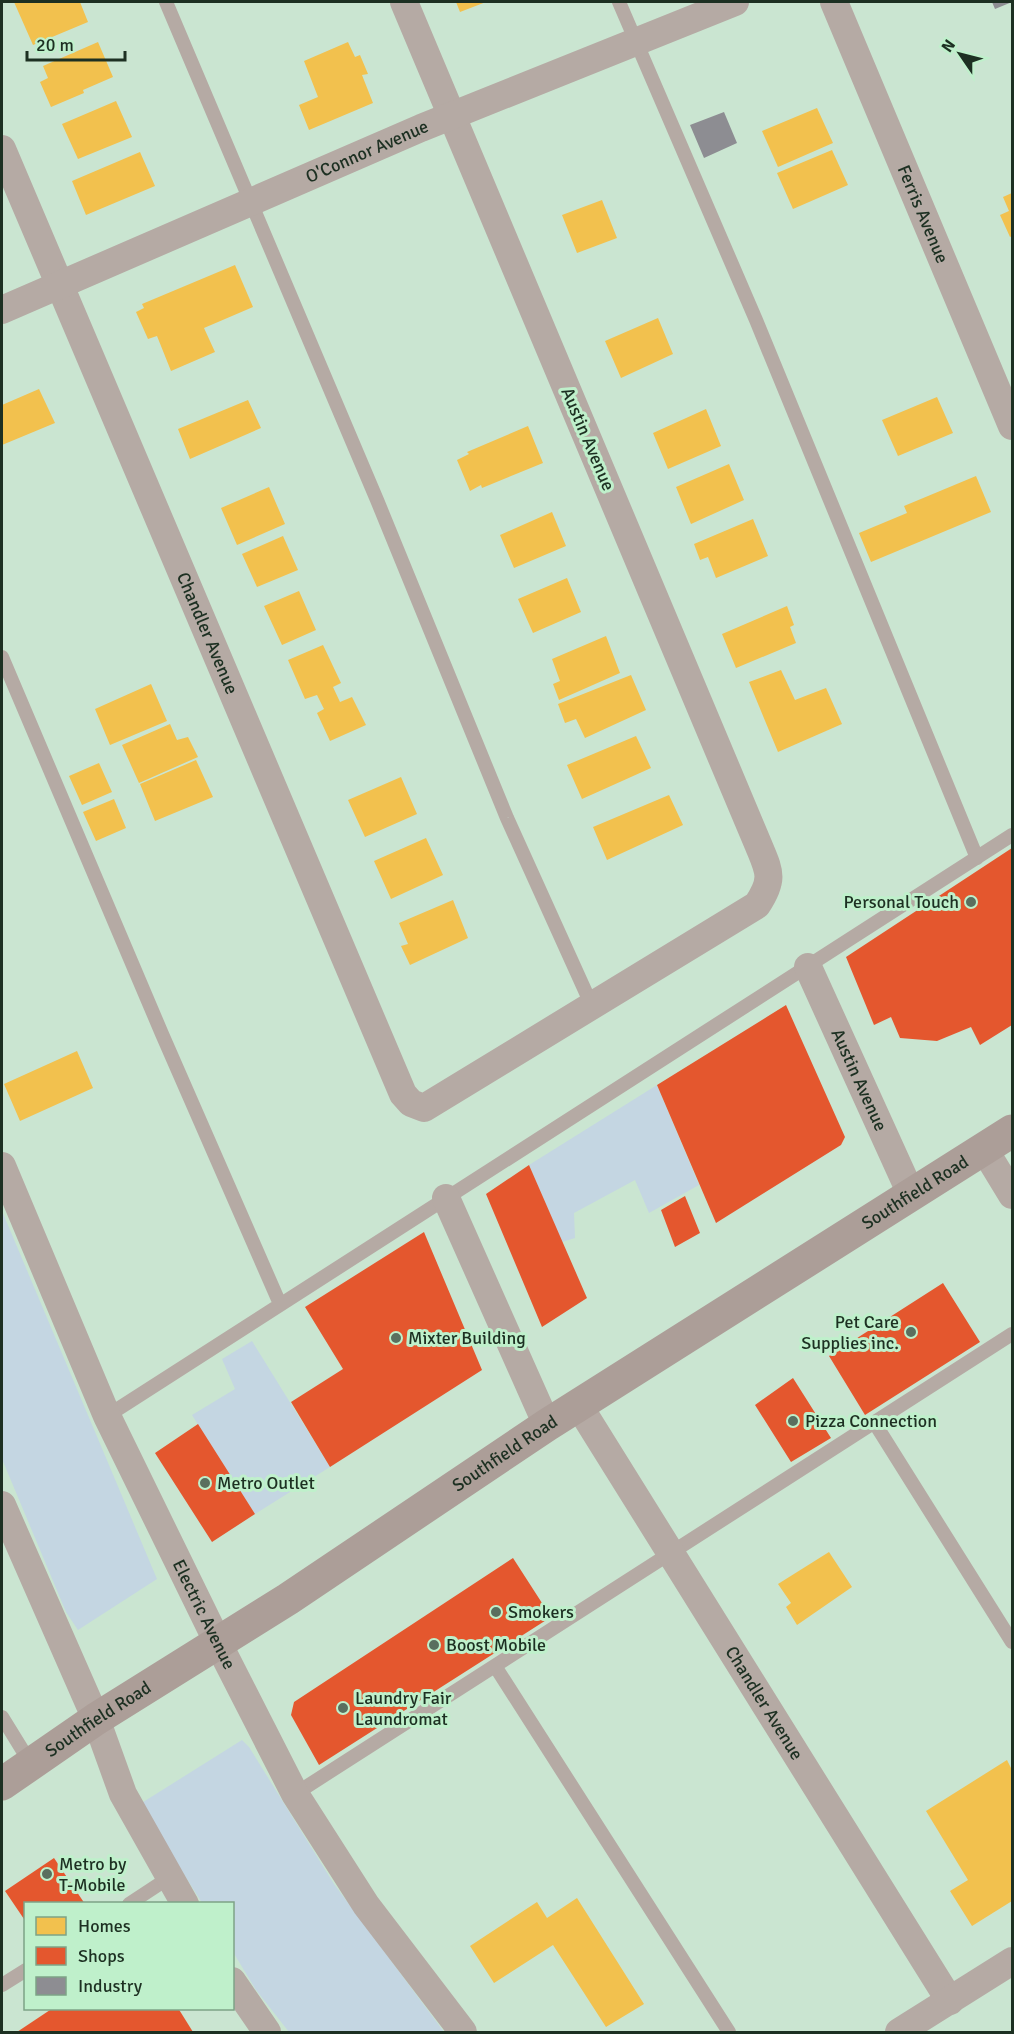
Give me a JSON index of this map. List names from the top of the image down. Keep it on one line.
{"streets":{"main road":["Southfield Road"],"street":["O'Connor Avenue","Ferris Avenue","Austin Avenue","Chandler Avenue","Electric Avenue"]},"crossings":[["O'Connor Avenue","Austin Avenue"],["O'Connor Avenue","Chandler Avenue"],["Austin Avenue","Chandler Avenue"],["Austin Avenue","Southfield Road"],["Chandler Avenue","Southfield Road"],["Southfield Road","Electric Avenue"]],"places":["Personal Touch","Pet Care Supplies inc.","Mixter Building","Pizza Connection","Metro Outlet","Smokers","Boost Mobile","Laundry Fair Laundromat","Metro by T-Mobile"],"legend":["Homes","Shops","Industry"],"scale_bar":"20 m","north":"top left"}
